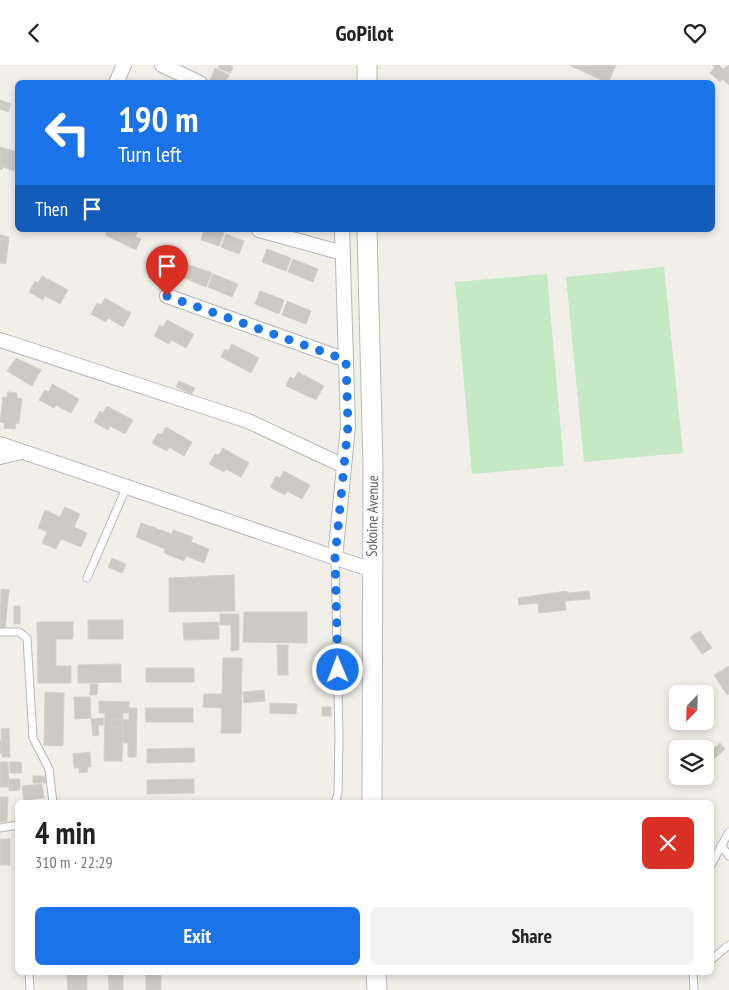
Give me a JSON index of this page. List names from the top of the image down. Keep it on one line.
{"streets":{"street":["Sokoine Avenue"]},"north":"bottom left","page":{"header":"GoPilot","turn":["190 m","Turn left"],"then":"Then","heading":["4 min","310 m · 22:29"],"buttons":["Exit","Share"]}}
